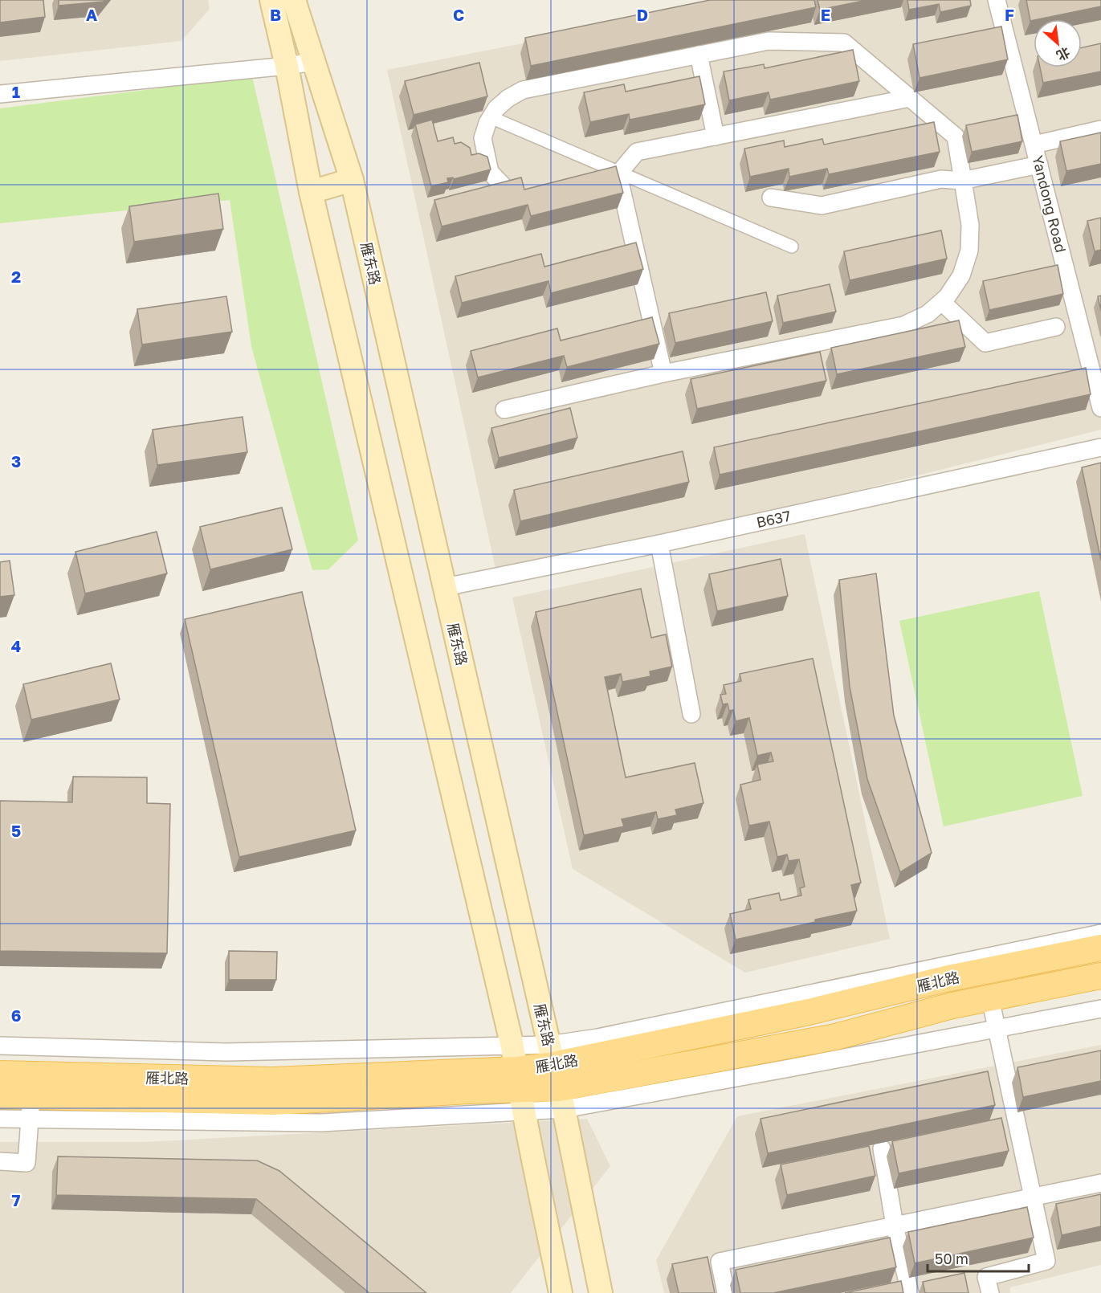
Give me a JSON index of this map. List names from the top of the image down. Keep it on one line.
{"streets":{"main road":["雁东路","雁北路"],"street":["Yandong Road","B637"]},"crossings":[["雁东路","B637"],["雁东路","雁北路"]],"scale_bar":"50 m","north":"bottom right","grid":{"columns":["A","B","C","D","E","F"],"rows":["1","2","3","4","5","6","7"]}}
